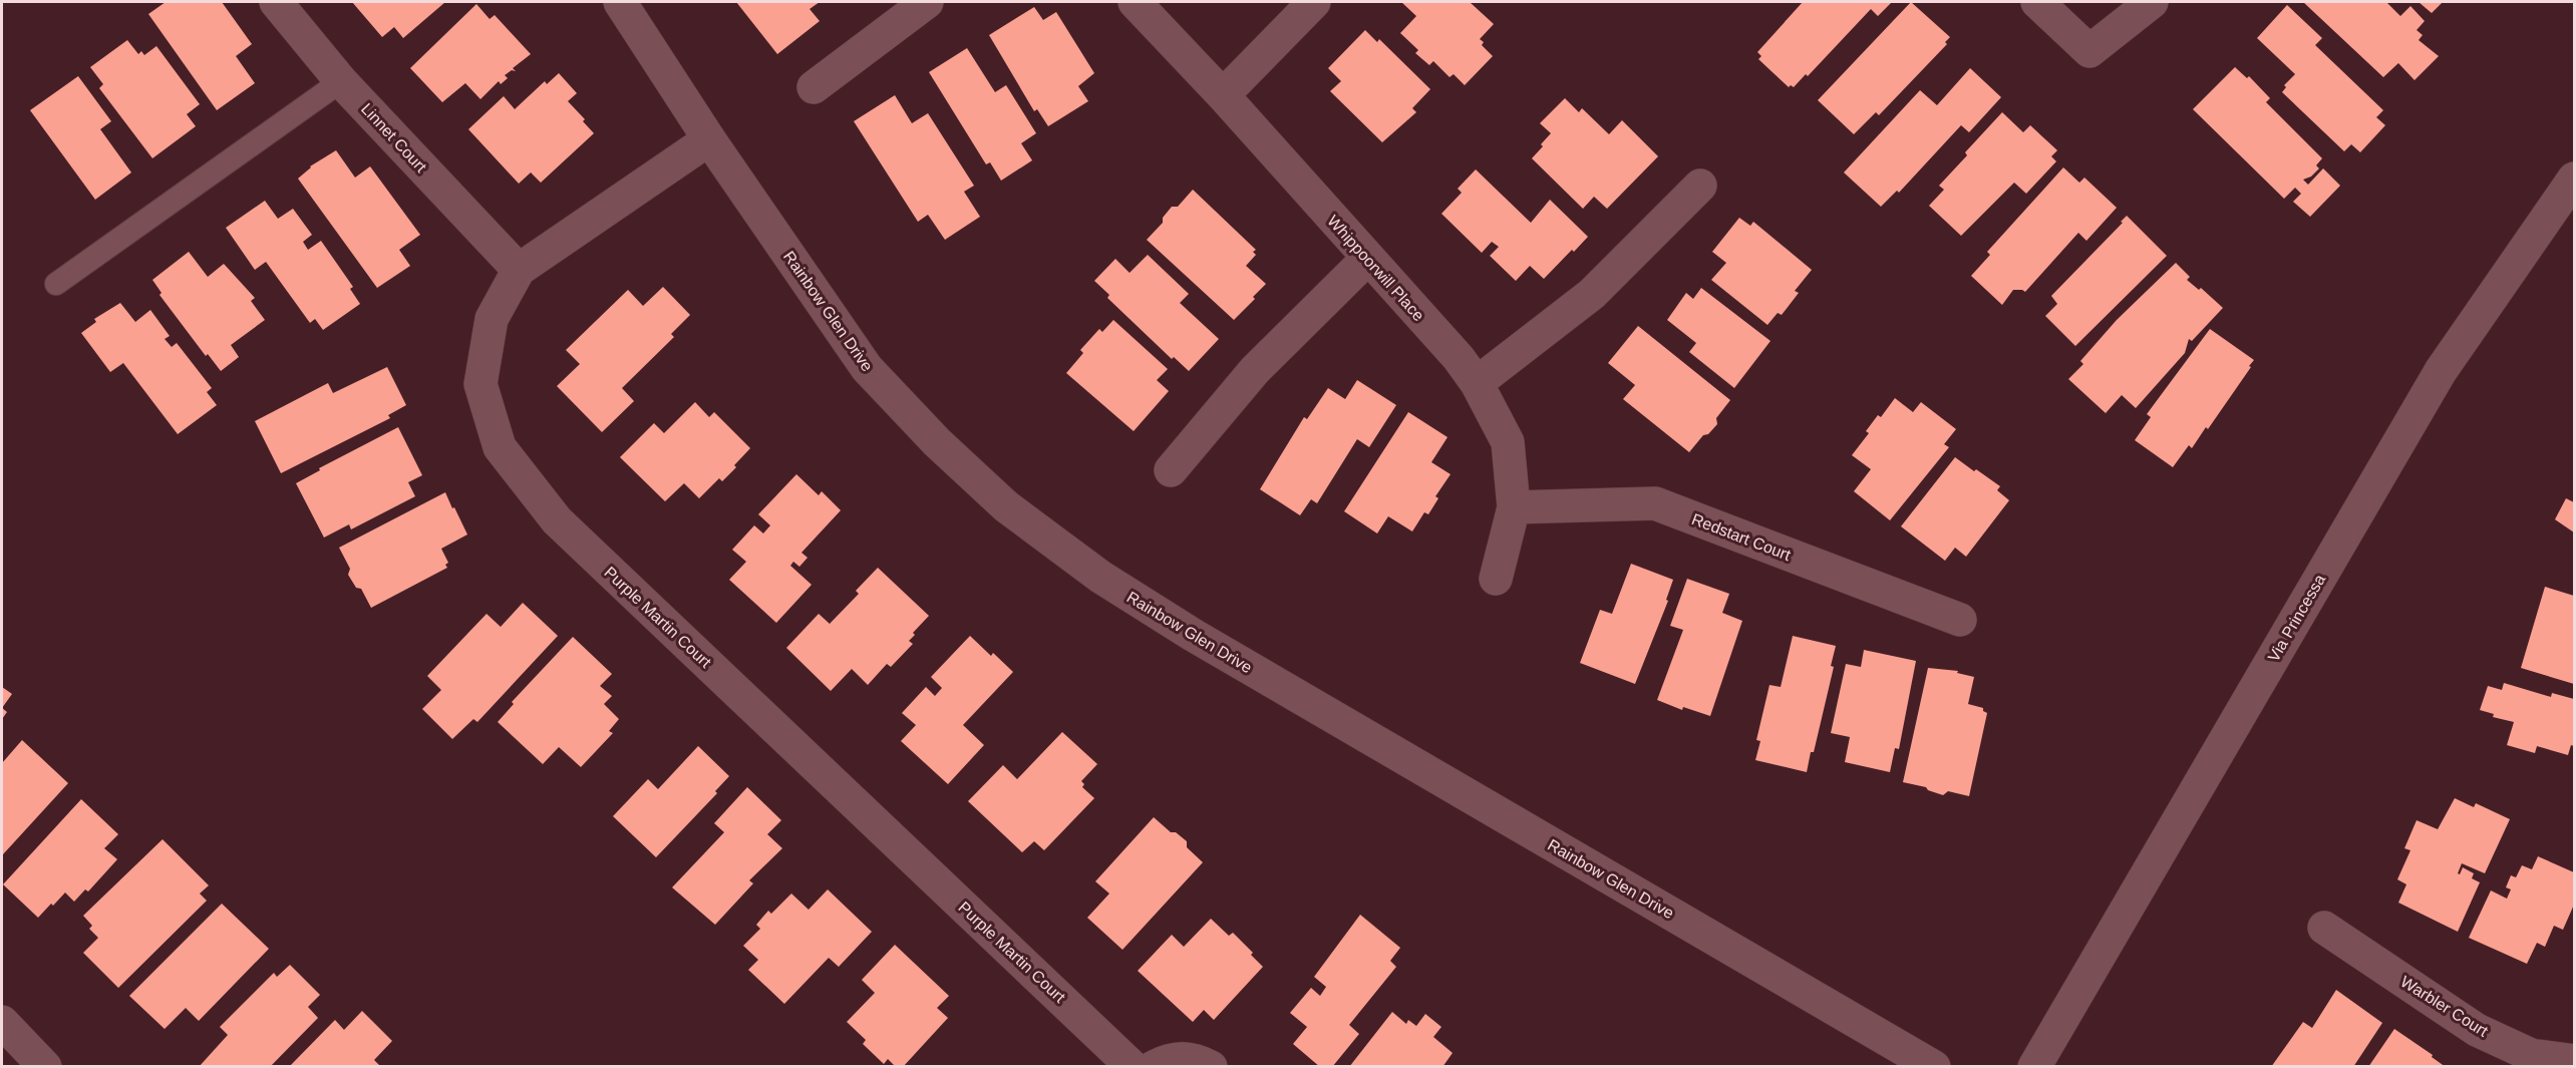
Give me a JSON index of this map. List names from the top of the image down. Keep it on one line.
{"streets":{"street":["Linnet Court","Whippoorwill Place","Rainbow Glen Drive","Redstart Court","Purple Martin Court","Via Princessa","Warbler Court"]},"crossings":[["Linnet Court","Purple Martin Court"],["Whippoorwill Place","Redstart Court"],["Rainbow Glen Drive","Purple Martin Court"]]}
